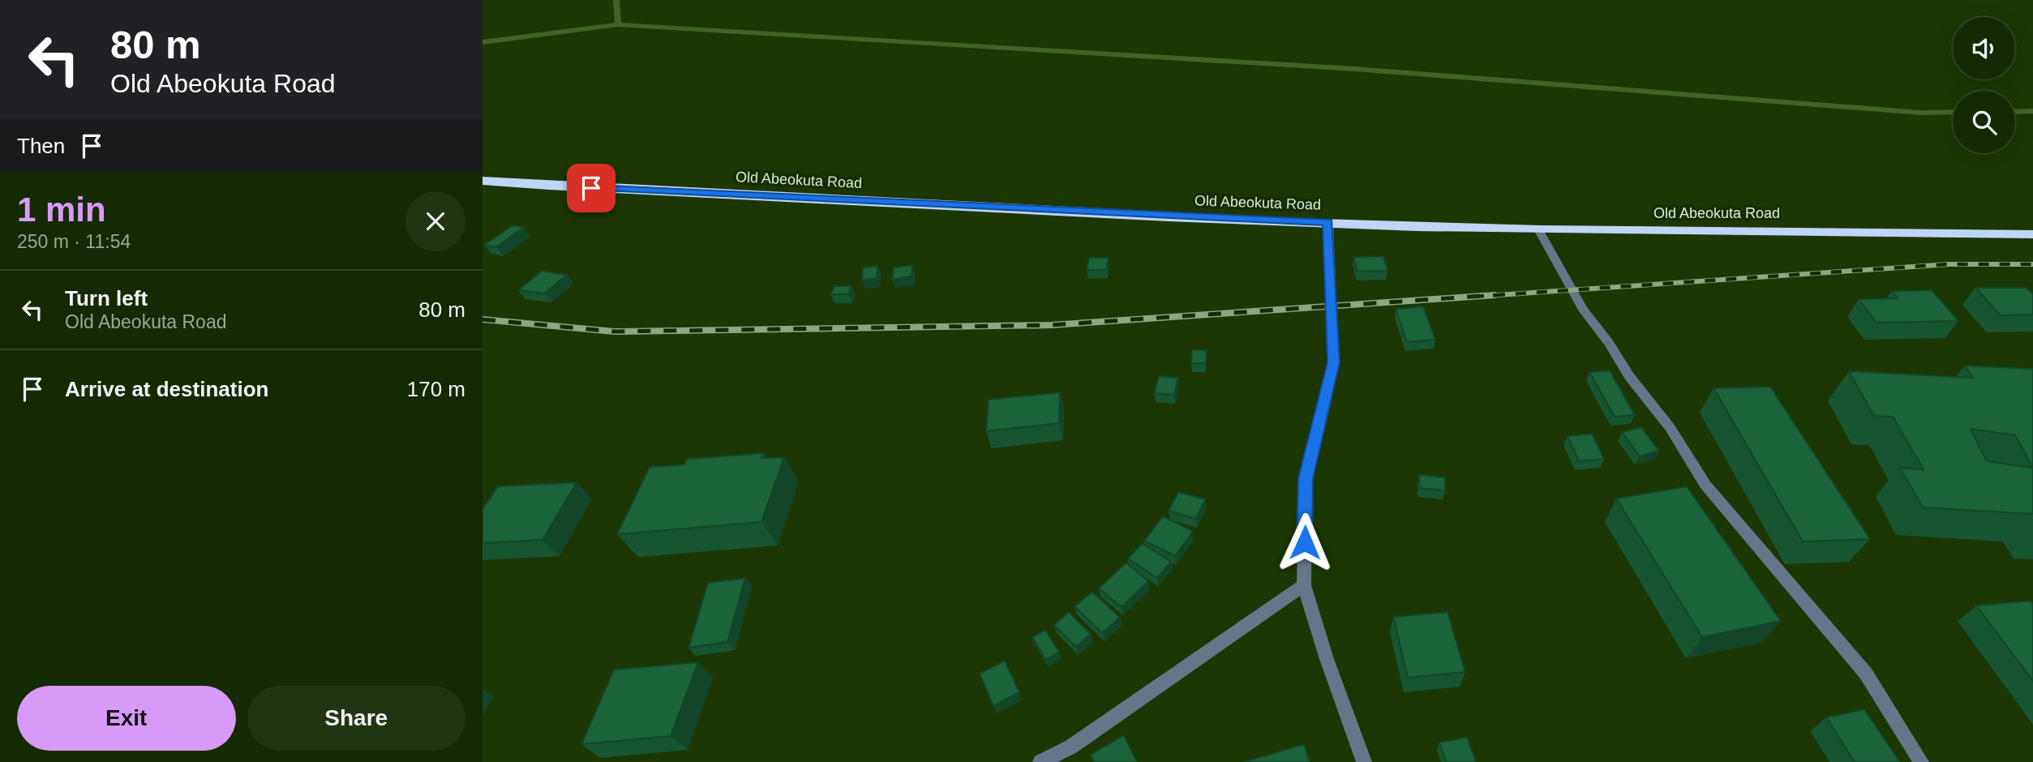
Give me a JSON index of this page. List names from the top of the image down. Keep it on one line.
{"streets":{"highway":["Old Abeokuta Road"]},"page":{"turn":["80 m","Old Abeokuta Road"],"then":"Then","heading":["1 min","250 m · 11:54"],"list":[{"name":"Turn left","note":"Old Abeokuta Road","value":"80 m"},{"name":"Arrive at destination","value":"170 m"}],"buttons":["Exit","Share"]}}
